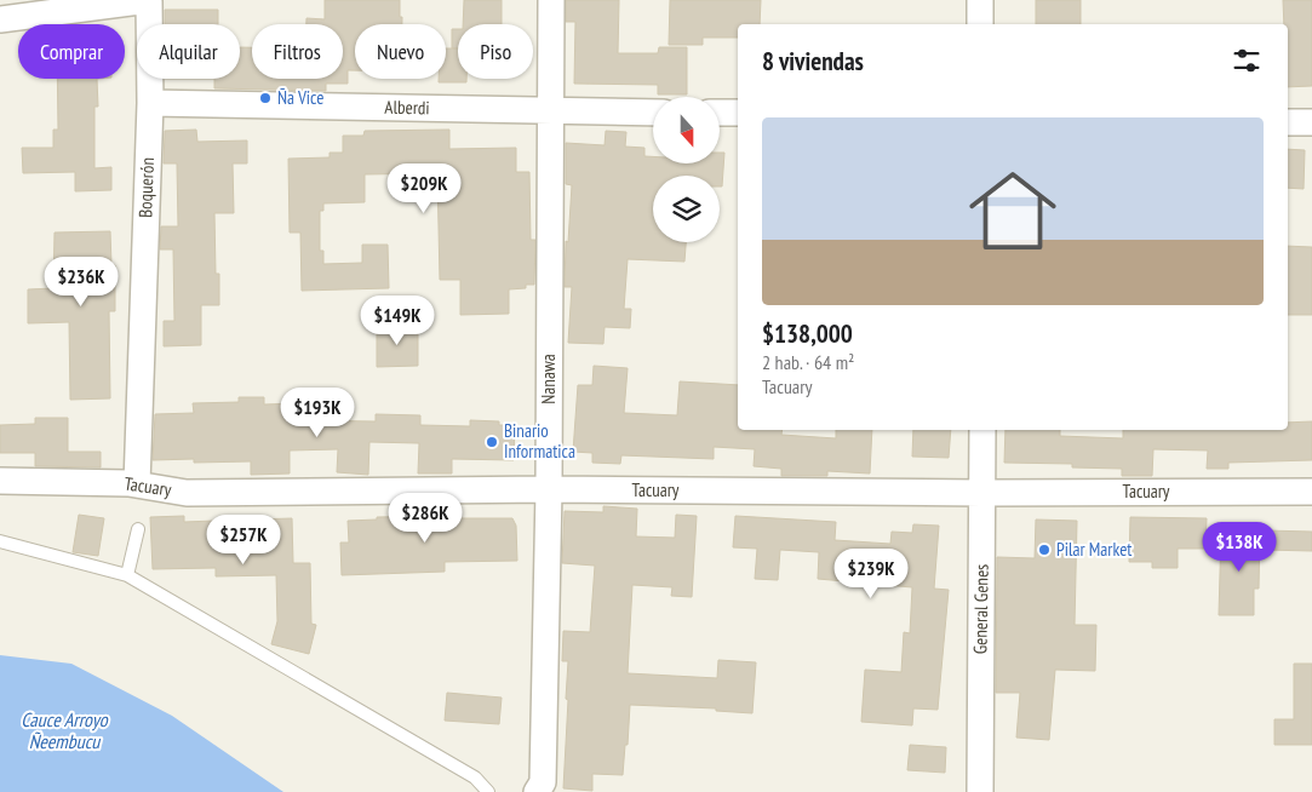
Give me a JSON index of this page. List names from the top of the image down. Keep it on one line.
{"streets":{"street":["Alberdi","Boquerón","Nanawa","Tacuary","General Genes"]},"crossings":[["Alberdi","Boquerón"],["Alberdi","Nanawa"],["Boquerón","Tacuary"],["Nanawa","Tacuary"],["Tacuary","General Genes"]],"water":["Cauce Arroyo Ñeembucu"],"places":["Ña Vice","Binario Informatica","Pilar Market"],"north":"bottom","page":{"chip":["Comprar","Alquilar","Filtros","Nuevo","Piso"],"heading":"8 viviendas","list":[{"name":"$138,000","note":"2 hab. · 64 m² · Tacuary"}],"price":["$209K","$236K","$149K","$193K","$286K","$257K","$138K","$239K"]}}
